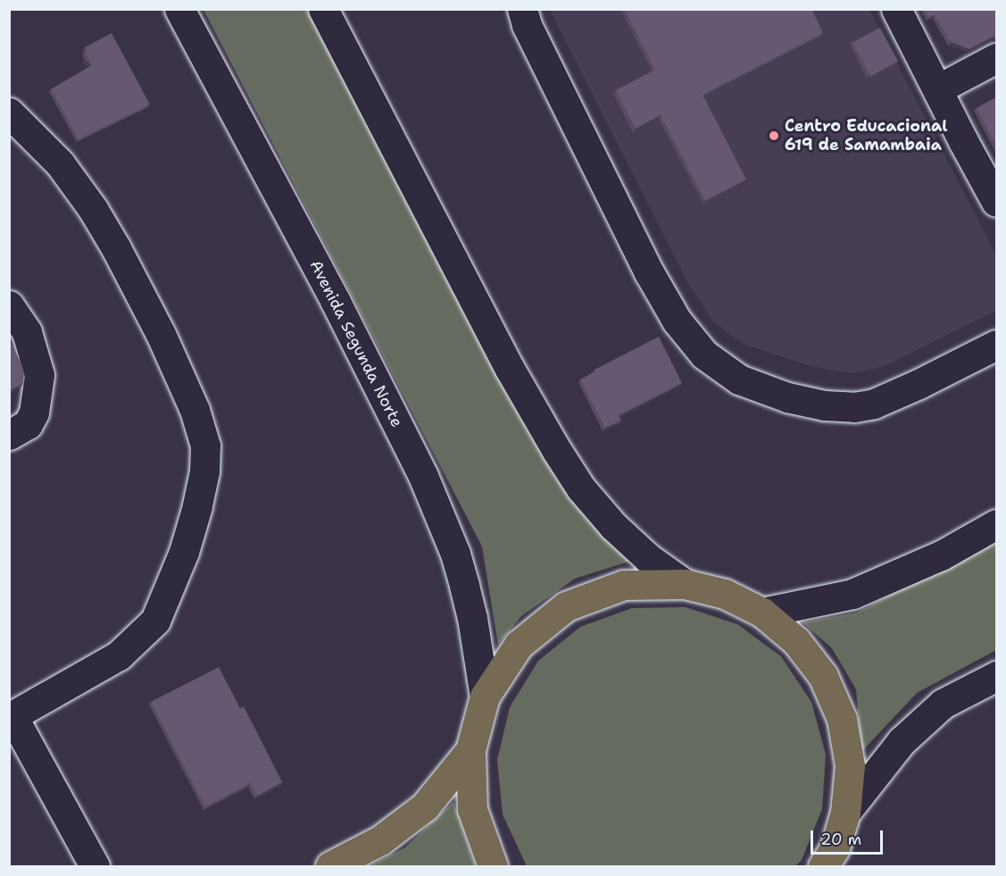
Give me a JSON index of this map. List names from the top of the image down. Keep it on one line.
{"streets":{"street":["Avenida Segunda Norte"]},"places":["Centro Educacional 619 de Samambaia"],"scale_bar":"20 m"}
